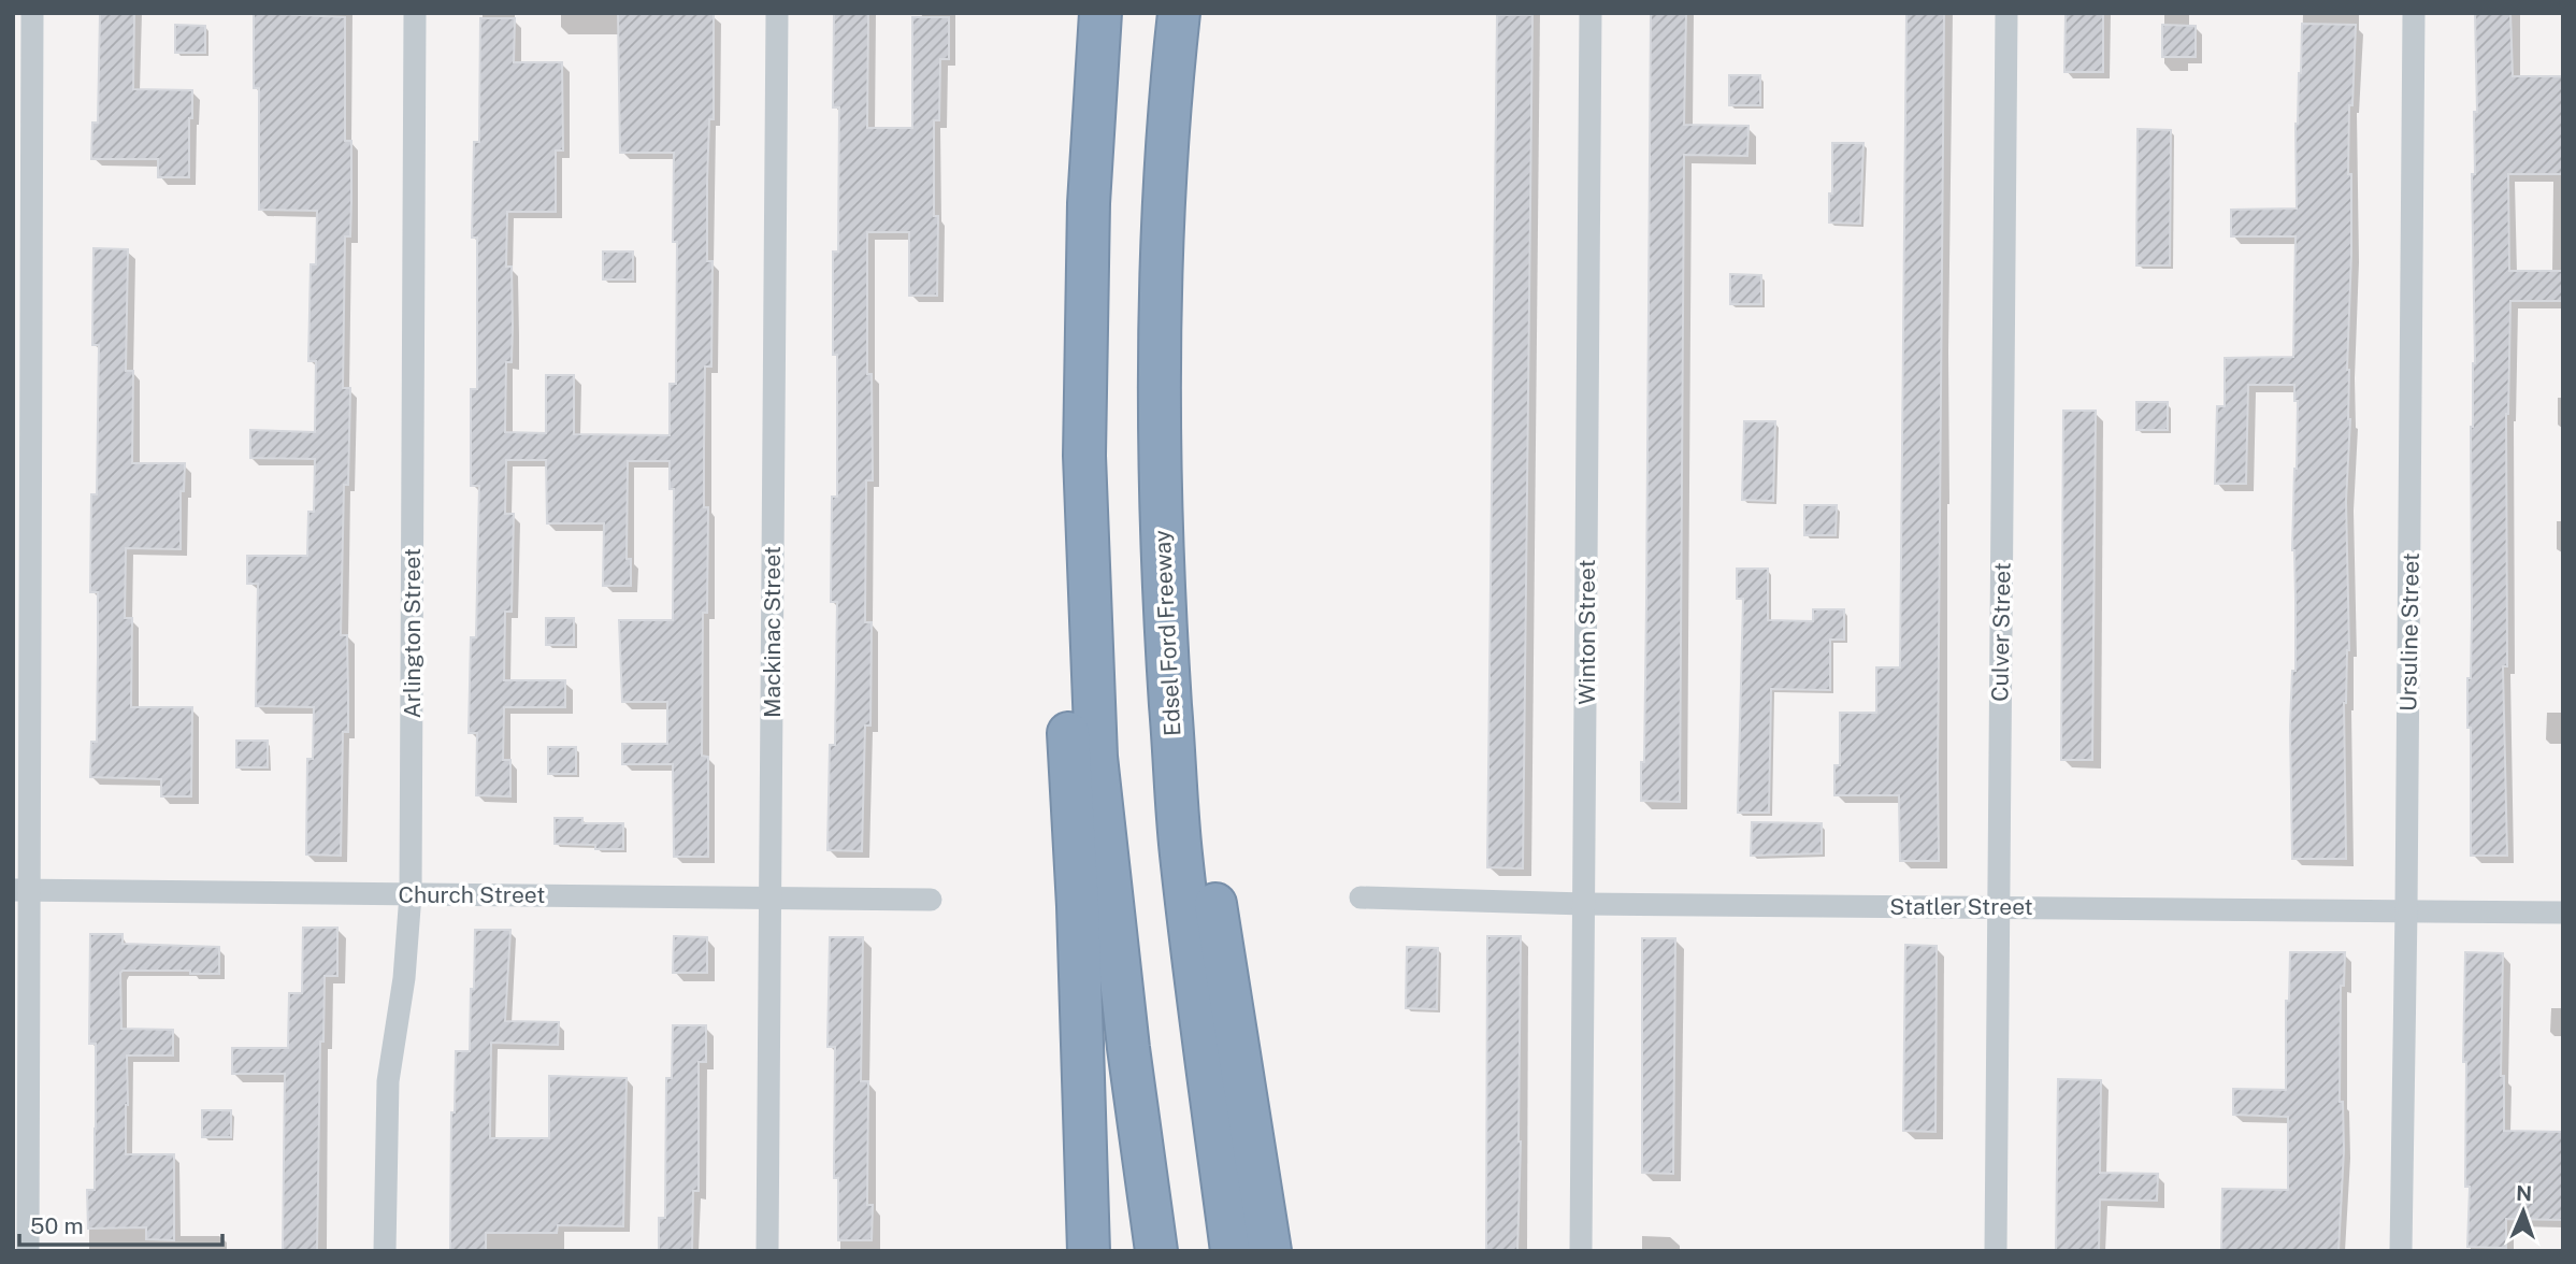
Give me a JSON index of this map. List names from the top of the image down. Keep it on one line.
{"streets":{"highway":["Edsel Ford Freeway"],"street":["Mackinac Street","Winton Street","Culver Street","Ursuline Street","Arlington Street","Church Street","Statler Street"]},"crossings":[["Mackinac Street","Church Street"],["Winton Street","Statler Street"],["Culver Street","Statler Street"],["Ursuline Street","Statler Street"],["Arlington Street","Church Street"]],"scale_bar":"50 m","north":"top"}
